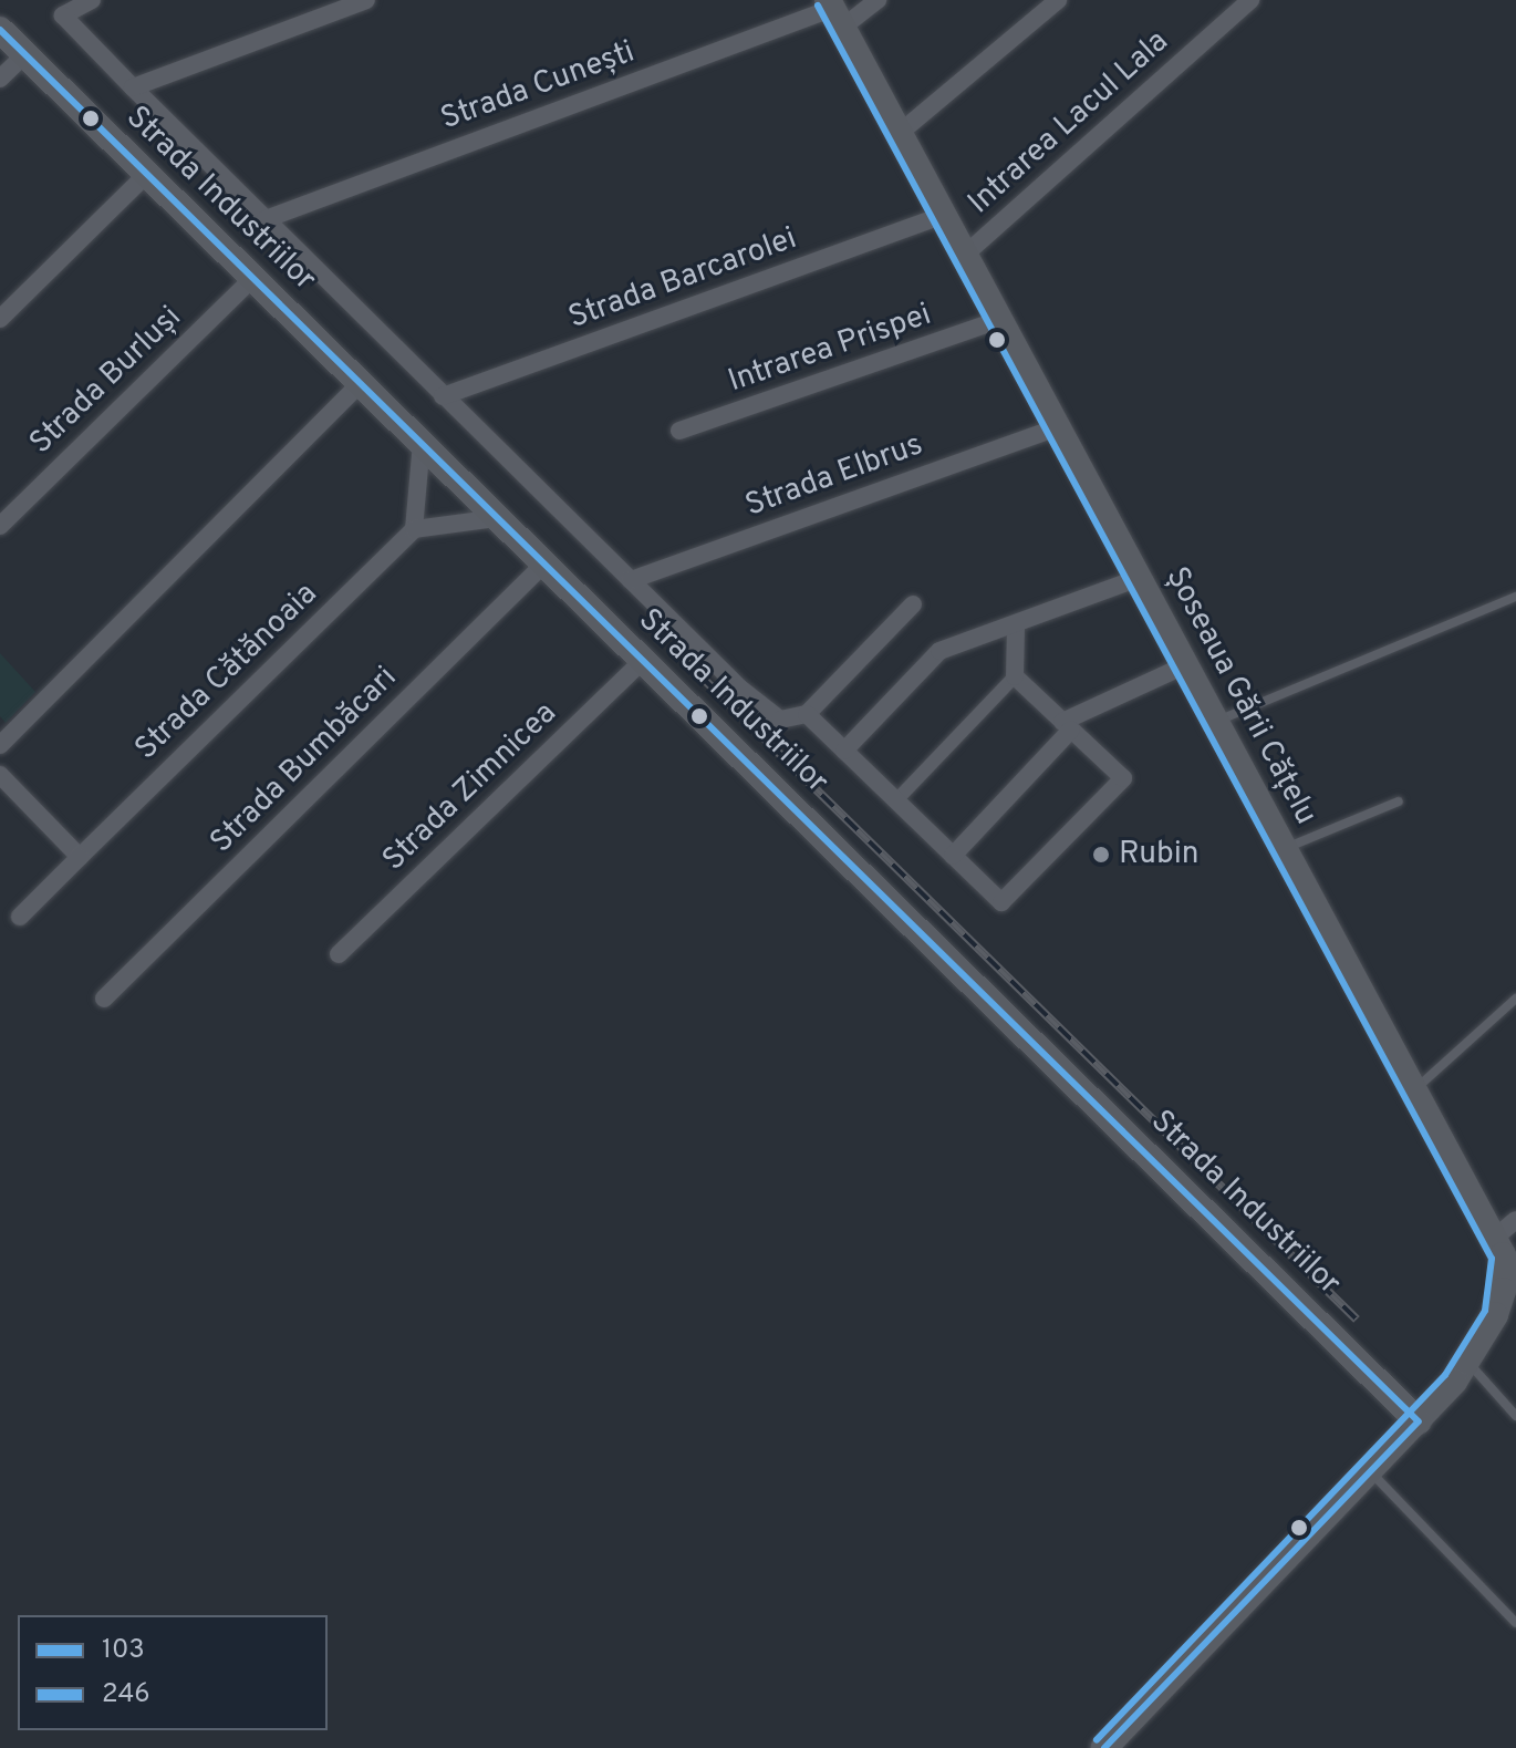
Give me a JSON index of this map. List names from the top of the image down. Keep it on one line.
{"streets":{"main road":["Strada Industriilor","Șoseaua Gării Cățelu"],"street":["Strada Cunești","Intrarea Lacul Lala","Strada Barcarolei","Intrarea Prispei","Strada Burluși","Strada Elbrus","Strada Cătănoaia","Strada Bumbăcari","Strada Zimnicea"]},"crossings":[["Strada Cunești","Șoseaua Gării Cățelu"],["Intrarea Lacul Lala","Șoseaua Gării Cățelu"],["Strada Industriilor","Strada Burluși"],["Strada Industriilor","Șoseaua Gării Cățelu"],["Strada Industriilor","Strada Bumbăcari"],["Strada Industriilor","Strada Zimnicea"],["Strada Barcarolei","Șoseaua Gării Cățelu"],["Intrarea Prispei","Șoseaua Gării Cățelu"],["Strada Elbrus","Șoseaua Gării Cățelu"]],"places":["Rubin"],"lines":["transit line 246","transit line 103"],"legend":["103","246"]}
